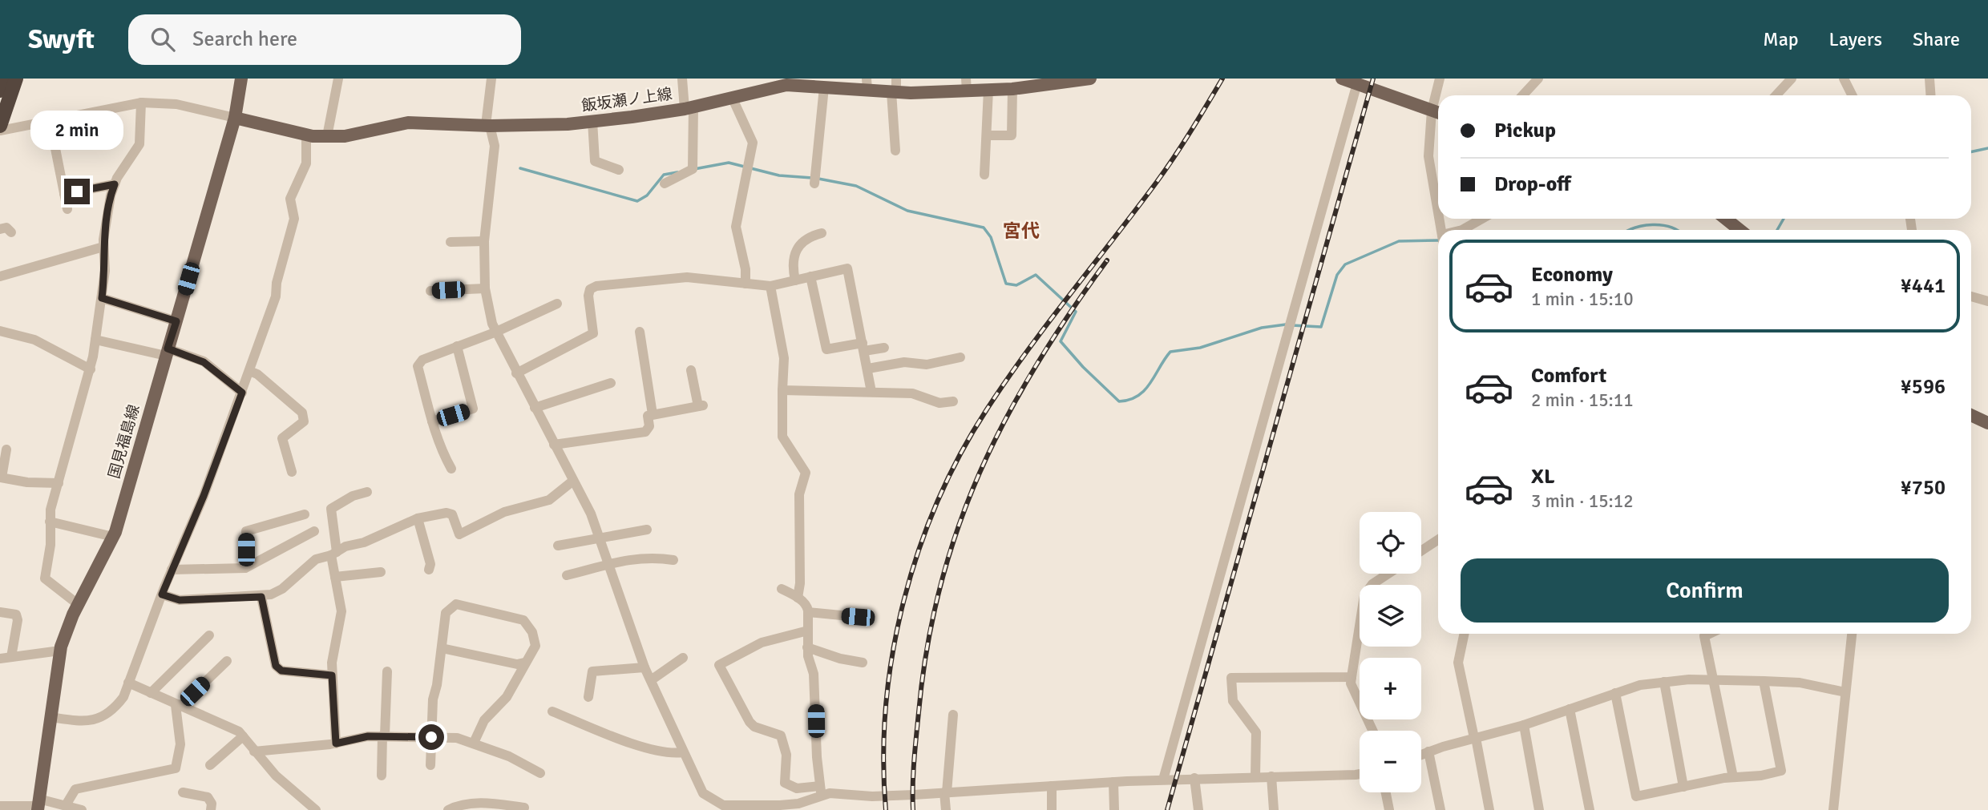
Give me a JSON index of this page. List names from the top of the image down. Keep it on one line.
{"streets":{"main road":["飯坂瀬ノ上線","国見福島線"]},"crossings":[["飯坂瀬ノ上線","国見福島線"]],"districts":["宮代"],"page":{"header":"Swyft","search":"Search here","nav":["Map","Layers","Share"],"banner":["Pickup","Drop-off"],"bubble":"2 min","list":[{"name":"Economy","note":"1 min · 15:10","value":"¥441"},{"name":"Comfort","note":"2 min · 15:11","value":"¥596"},{"name":"XL","note":"3 min · 15:12","value":"¥750"}],"map_buttons":["+","−"],"buttons":"Confirm"}}
